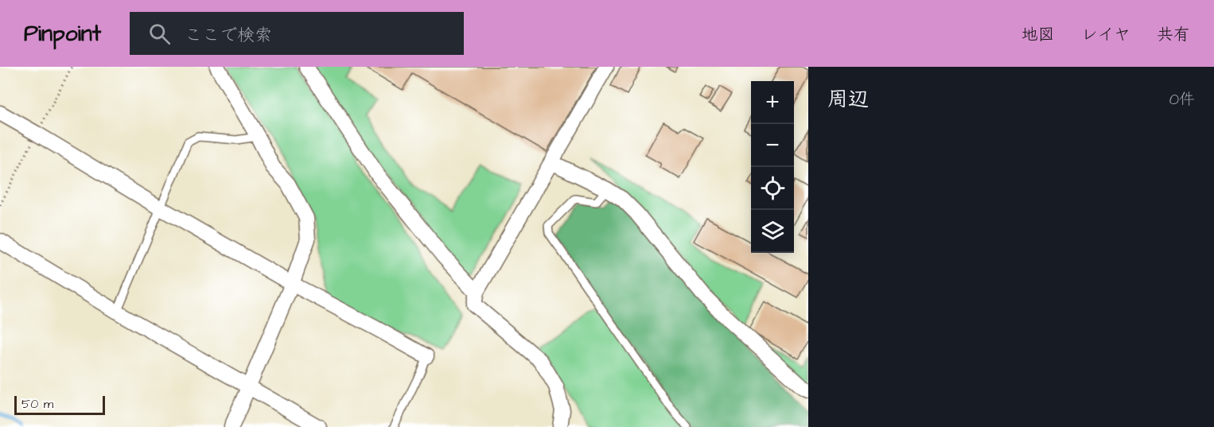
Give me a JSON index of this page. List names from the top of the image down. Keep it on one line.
{"scale_bar":"50 m","page":{"header":"Pinpoint","search":"ここで検索","nav":["地図","レイヤ","共有"],"heading":["周辺","0件"],"map_buttons":["+","−"],"scale":"50 m"}}
